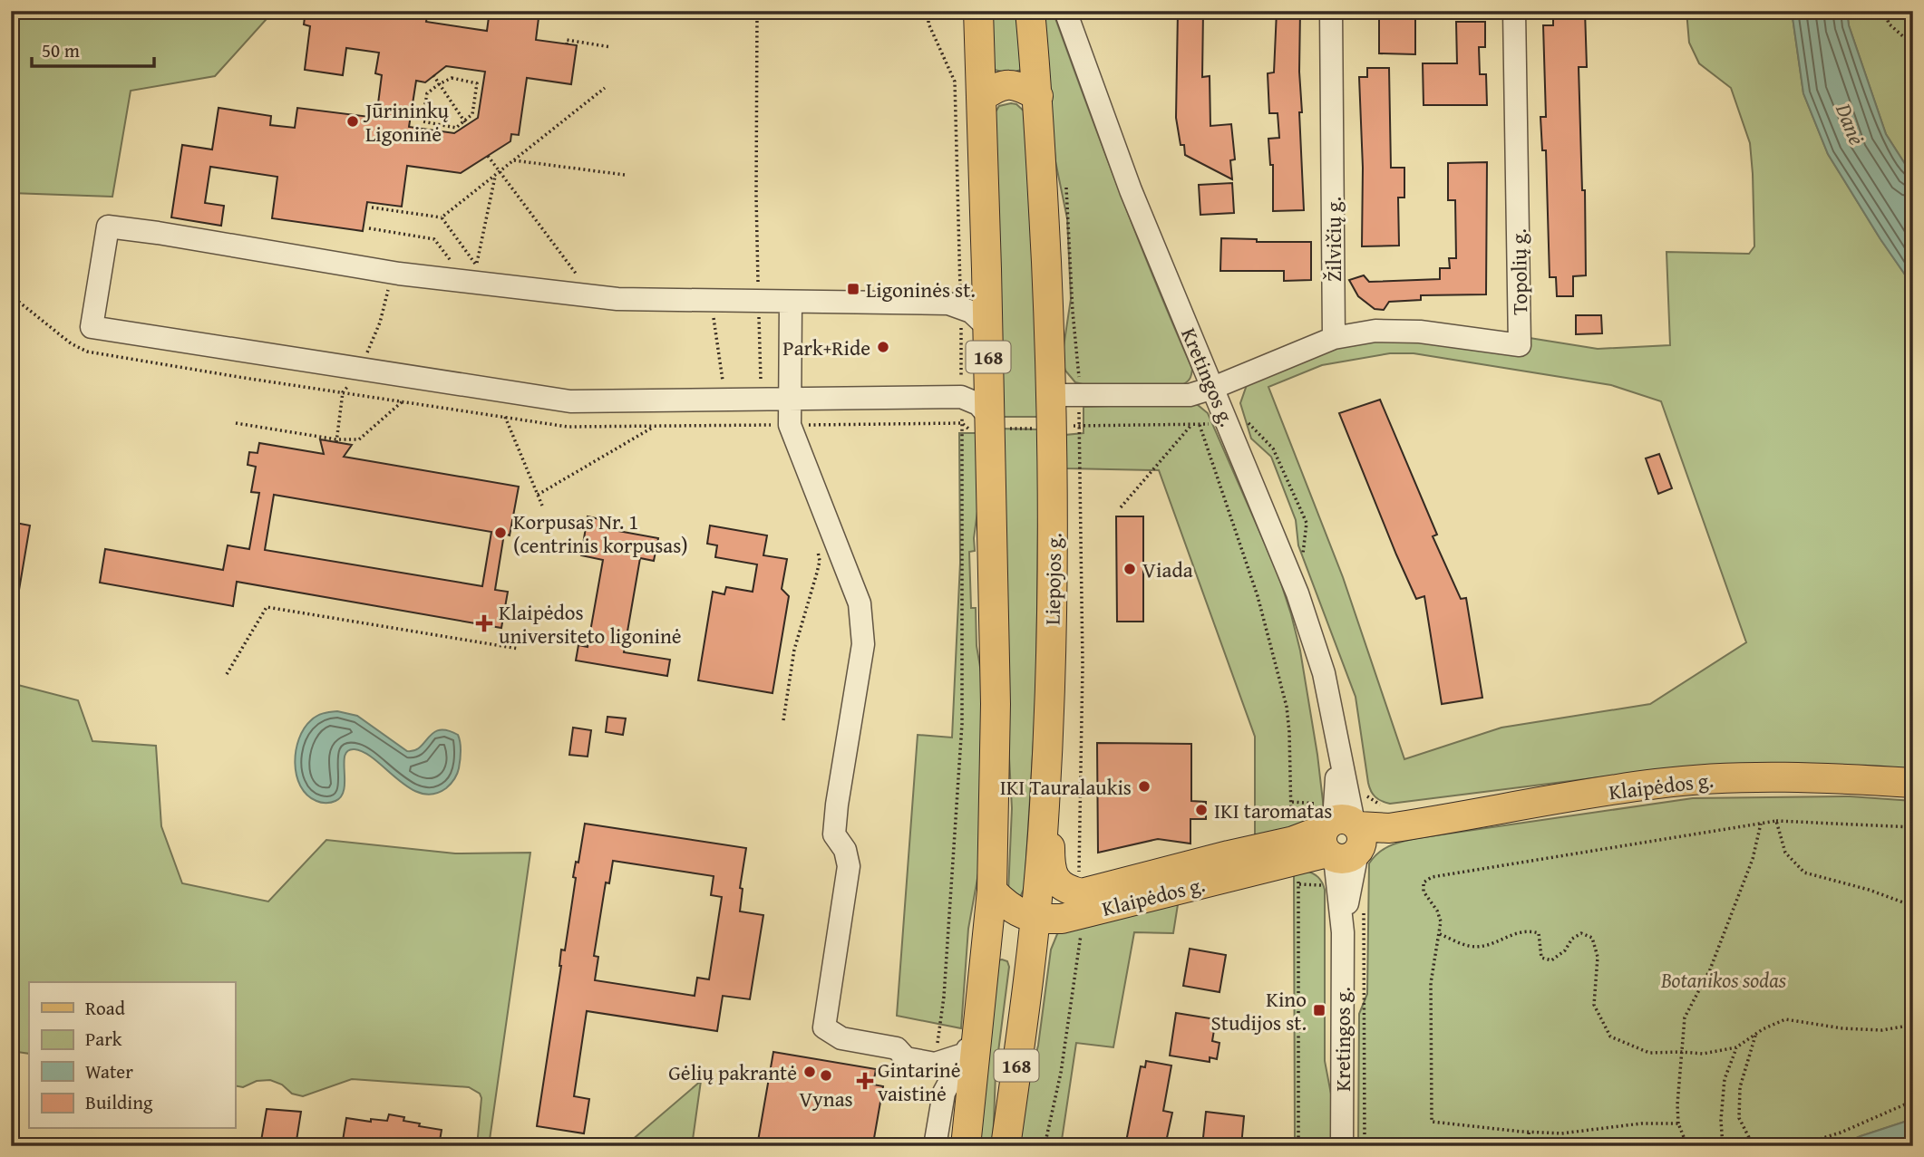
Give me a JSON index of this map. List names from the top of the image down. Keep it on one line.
{"streets":{"main road":["168","Liepojos g.","Klaipėdos g."],"street":["Žilvičių g.","Topolių g.","Kretingos g."]},"crossings":[["Žilvičių g.","Topolių g."],["Kretingos g.","Klaipėdos g."],["Liepojos g.","Klaipėdos g."]],"water":["Danė"],"parks":["Botanikos sodas"],"places":{"other":["Jūrininkų Ligoninė","Park+Ride","Korpusas Nr. 1 (centrinis korpusas)","Viada","IKI Tauralaukis","IKI taromatas","Gėlių pakrantė","Vynas"],"transit":["Ligoninės st.","Kino Studijos st."],"health":["Klaipėdos universiteto ligoninė","Gintarinė vaistinė"]},"legend":["Road","Park","Water","Building"],"scale_bar":"50 m"}
